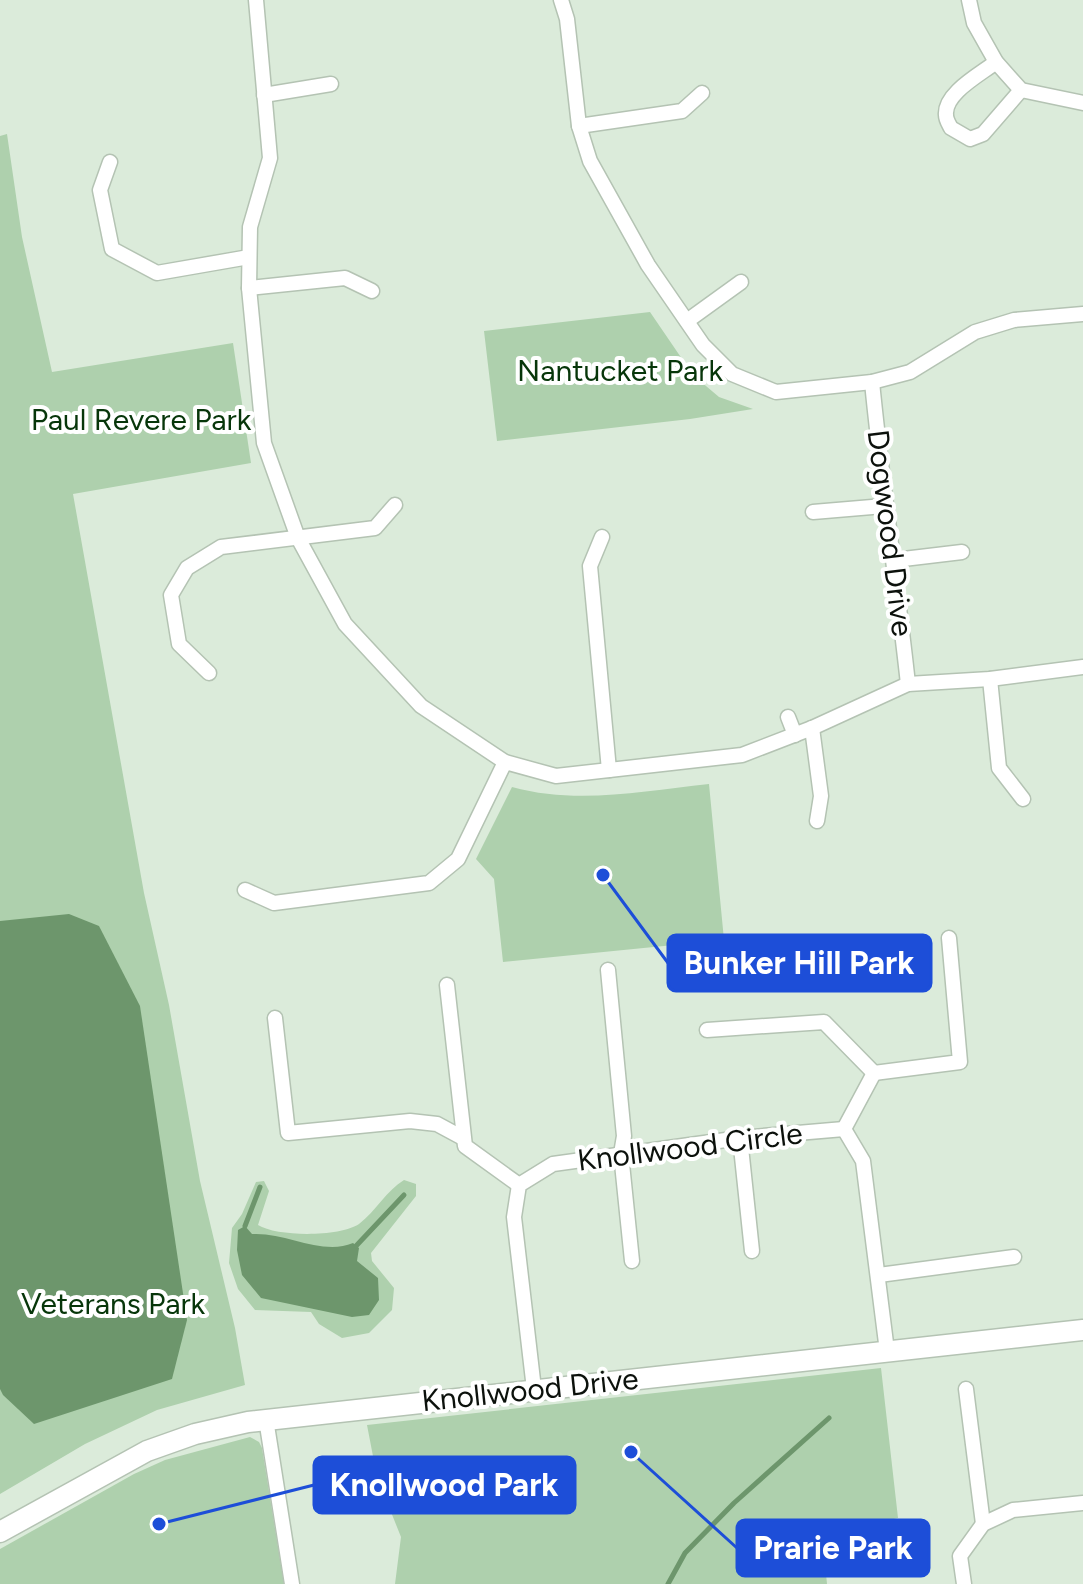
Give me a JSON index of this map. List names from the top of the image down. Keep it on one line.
{"streets":{"street":["Dogwood Drive","Knollwood Circle","Knollwood Drive"]},"crossings":[["Knollwood Circle","Knollwood Drive"]],"parks":["Nantucket Park","Paul Revere Park","Veterans Park"],"places":["Bunker Hill Park","Prarie Park","Knollwood Park"]}
